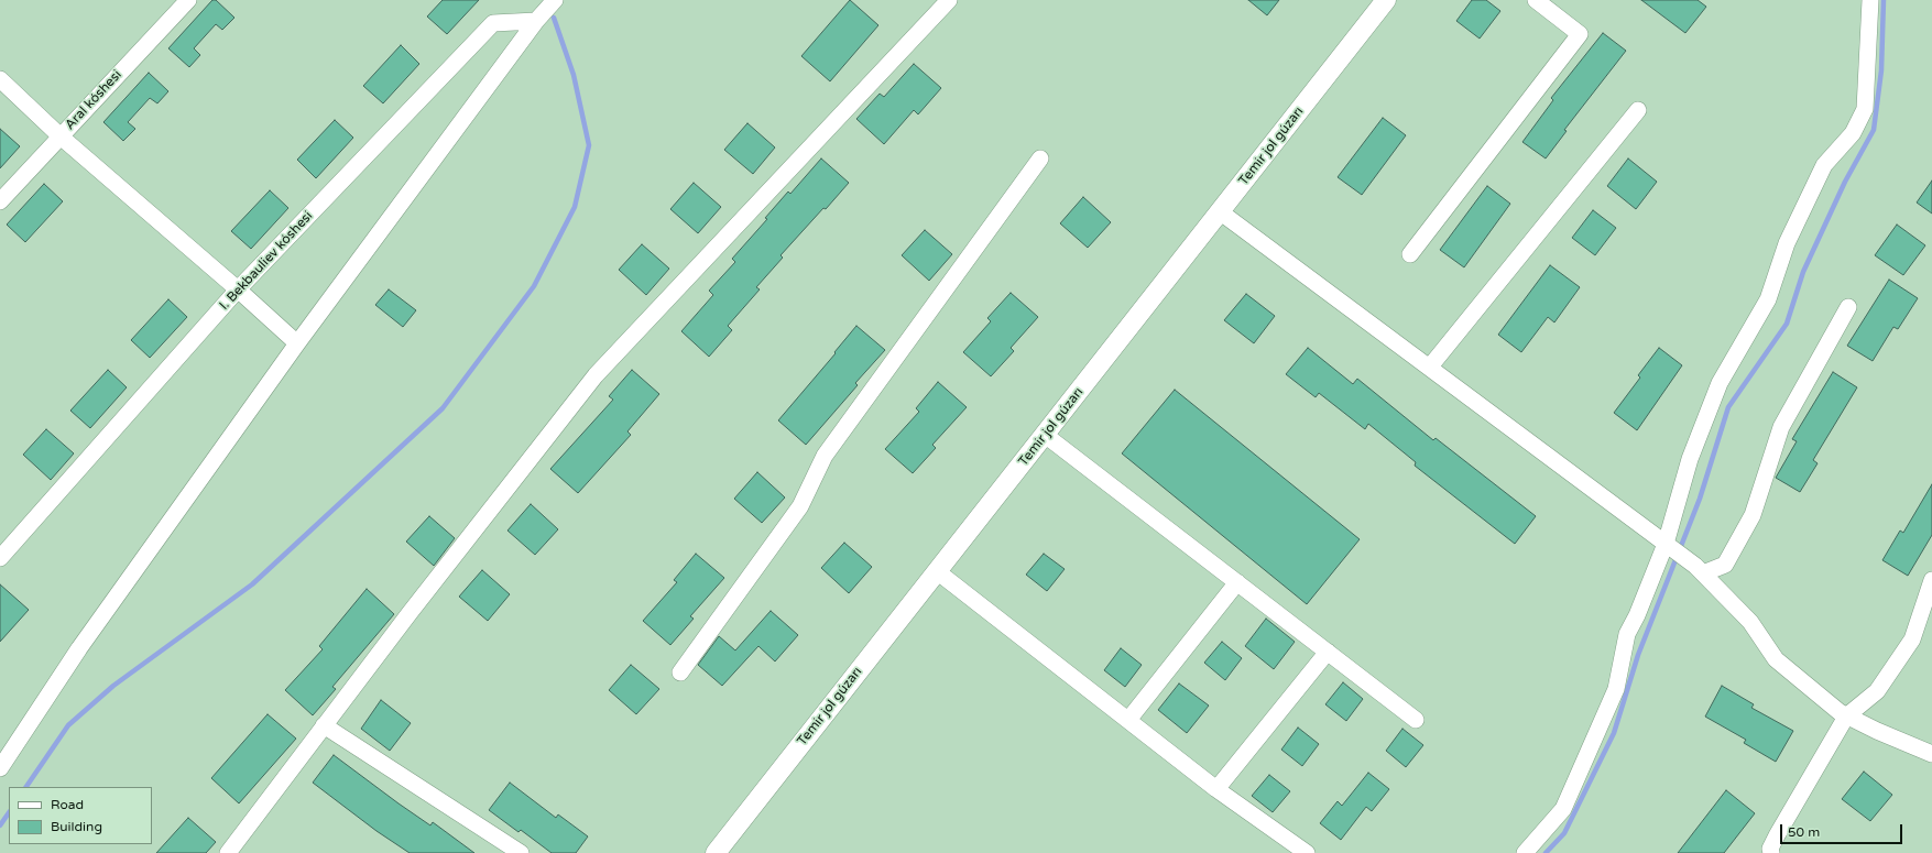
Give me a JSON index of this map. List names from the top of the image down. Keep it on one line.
{"streets":{"street":["Aral kóshesi","Temir jol gúzarı","I. Bekbauliev kóshesi"]},"legend":["Road","Building"],"scale_bar":"50 m"}
